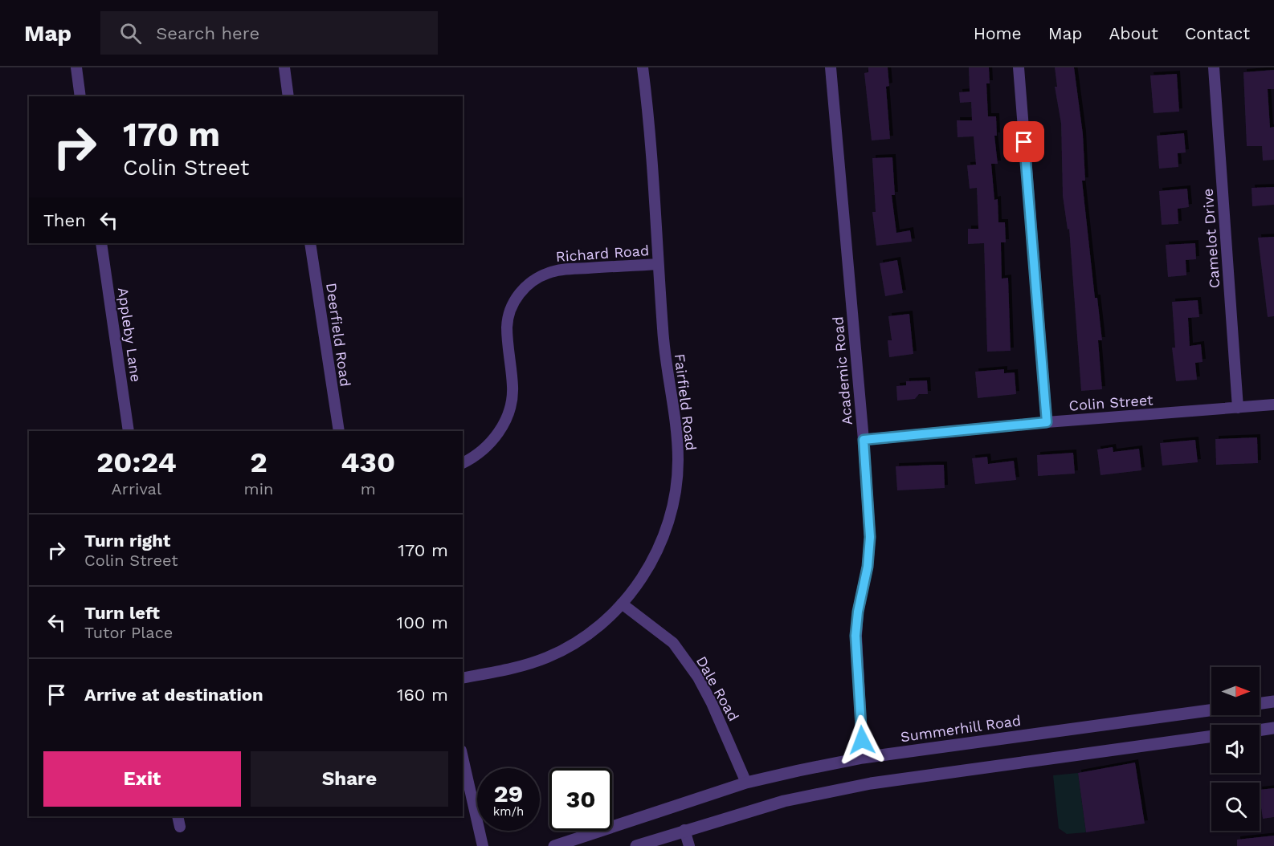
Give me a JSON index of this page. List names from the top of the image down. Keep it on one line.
{"streets":{"street":["Camelot Drive","Richard Road","Appleby Lane","Deerfield Road","Academic Road","Fairfield Road","Colin Street","Dale Road","Summerhill Road"]},"crossings":[["Camelot Drive","Colin Street"],["Richard Road","Fairfield Road"],["Academic Road","Colin Street"],["Academic Road","Summerhill Road"],["Fairfield Road","Dale Road"],["Dale Road","Summerhill Road"]],"north":"right","page":{"header":"Map","search":"Search here","nav":["Home","Map","About","Contact"],"turn":["170 m","Colin Street"],"then":"Then","eta":["20:24","Arrival","2","min","430","m"],"list":[{"name":"Turn right","note":"Colin Street","value":"170 m"},{"name":"Turn left","note":"Tutor Place","value":"100 m"},{"name":"Arrive at destination","value":"160 m"}],"buttons":["Exit","Share"],"speed":"29 km/h","limit":"30"}}
